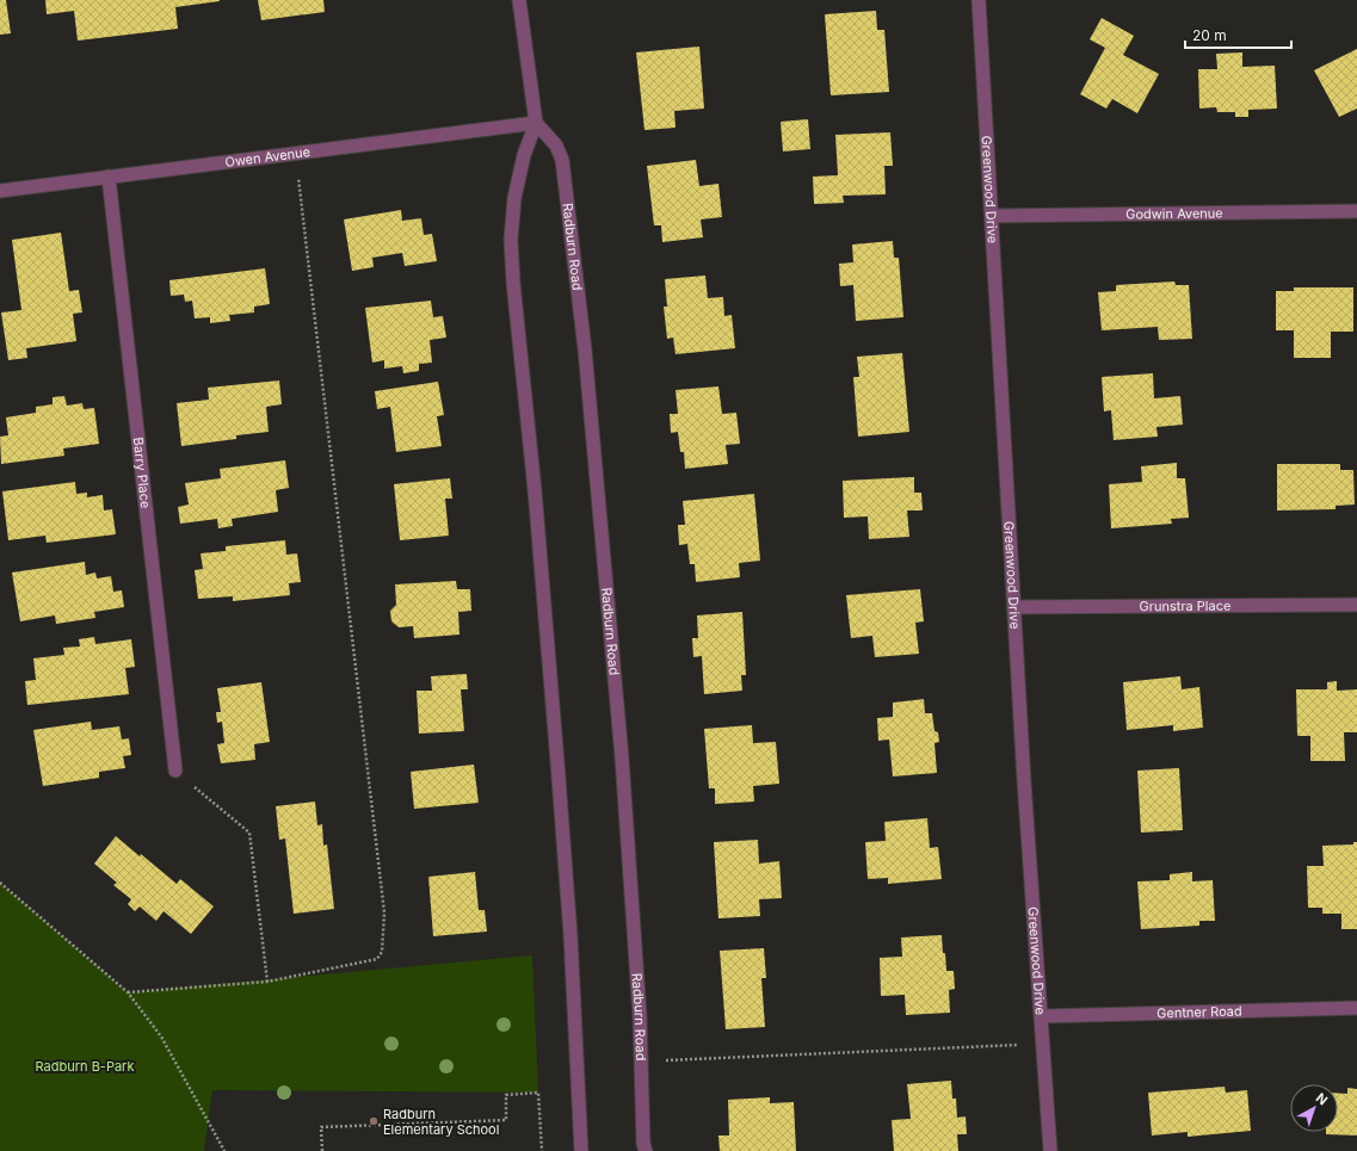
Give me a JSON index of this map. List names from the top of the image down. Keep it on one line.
{"streets":{"street":["Owen Avenue","Greenwood Drive","Godwin Avenue","Radburn Road","Barry Place","Grunstra Place","Gentner Road"]},"crossings":[["Owen Avenue","Radburn Road"],["Owen Avenue","Barry Place"],["Greenwood Drive","Godwin Avenue"],["Greenwood Drive","Grunstra Place"],["Greenwood Drive","Gentner Road"]],"parks":["Radburn B-Park"],"places":["Radburn Elementary School"],"scale_bar":"20 m","north":"top right"}
